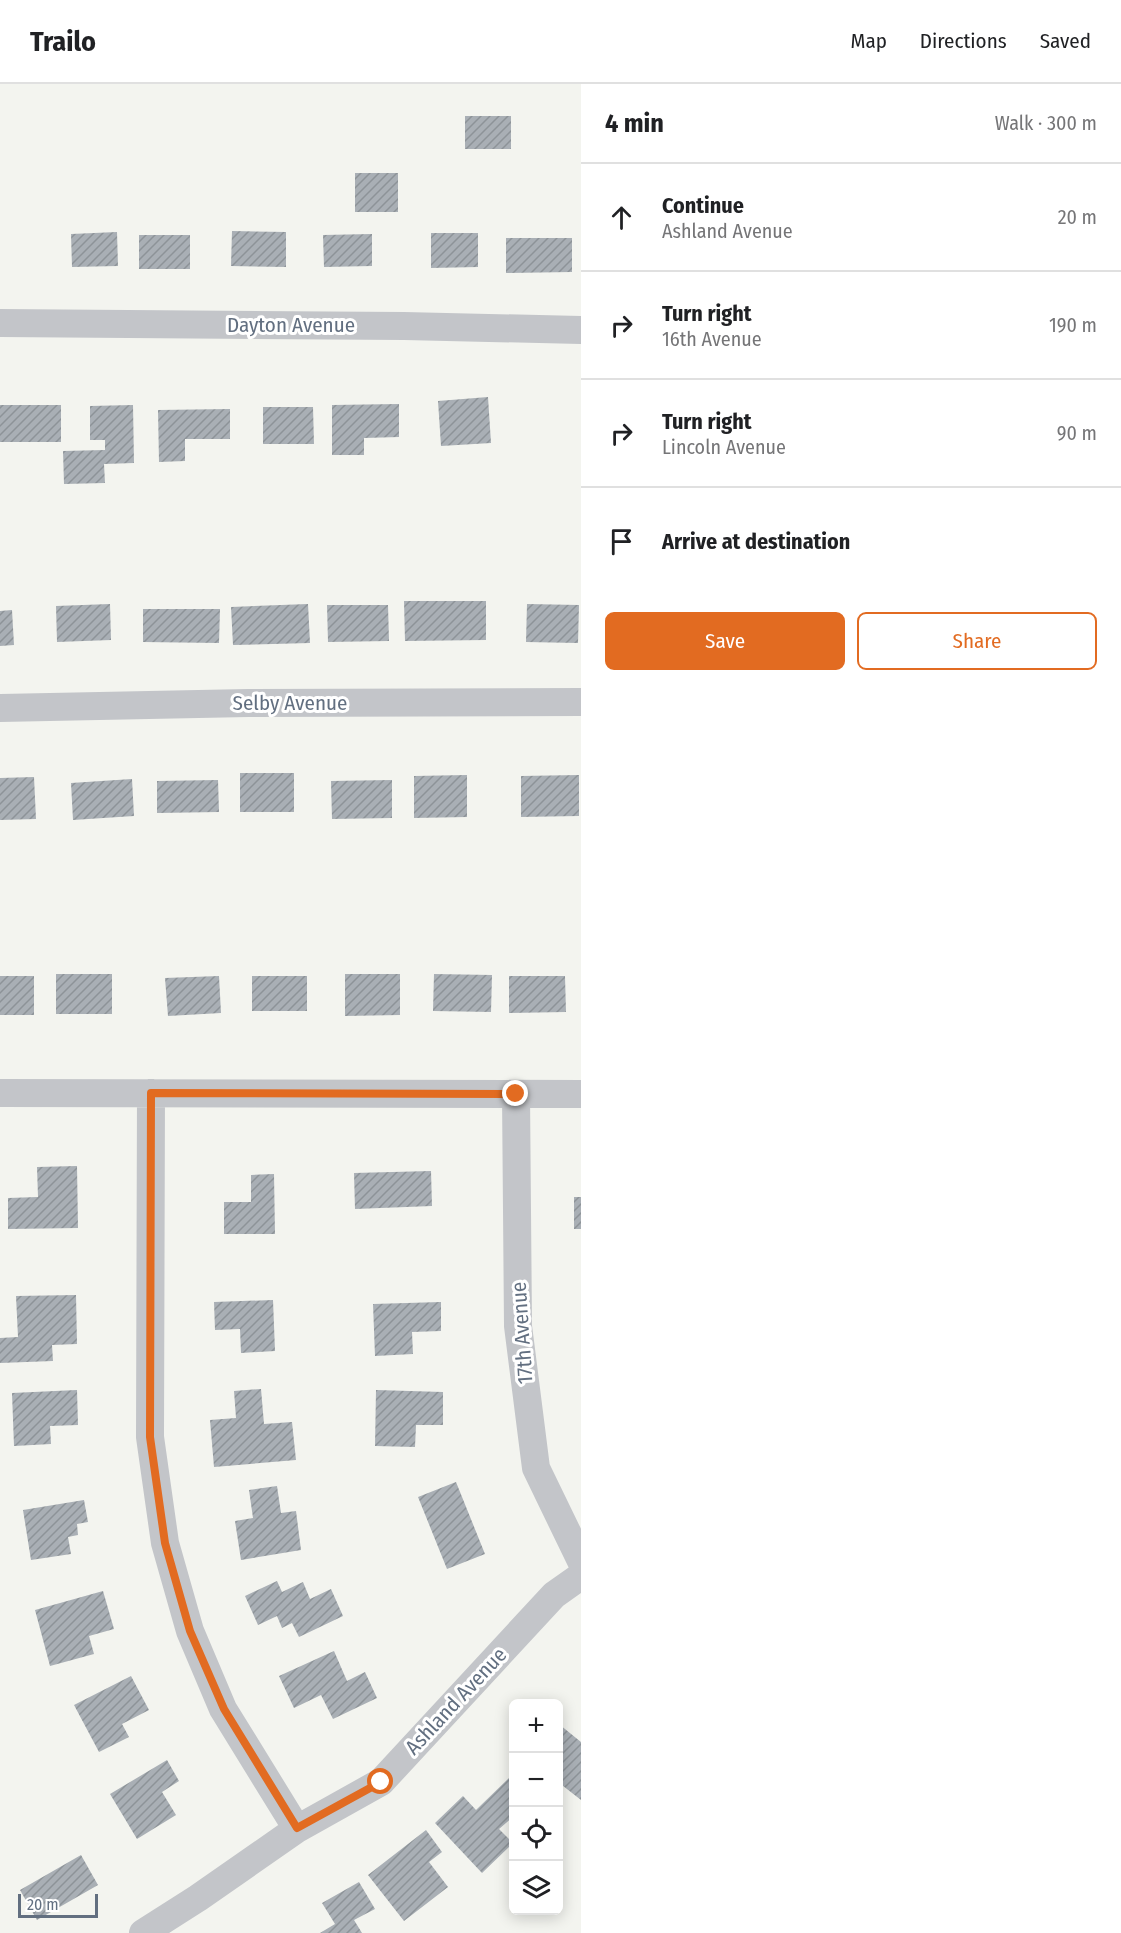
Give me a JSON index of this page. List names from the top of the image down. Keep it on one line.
{"streets":{"street":["Dayton Avenue","Selby Avenue","17th Avenue","Ashland Avenue"]},"scale_bar":"20 m","page":{"header":"Trailo","nav":["Map","Directions","Saved"],"heading":["4 min","Walk · 300 m"],"list":[["Continue","Ashland Avenue","20 m"],["Turn right","16th Avenue","190 m"],["Turn right","Lincoln Avenue","90 m"],"Arrive at destination"],"buttons":["Save","Share"],"map_buttons":["+","−"],"scale":"20 m"}}
